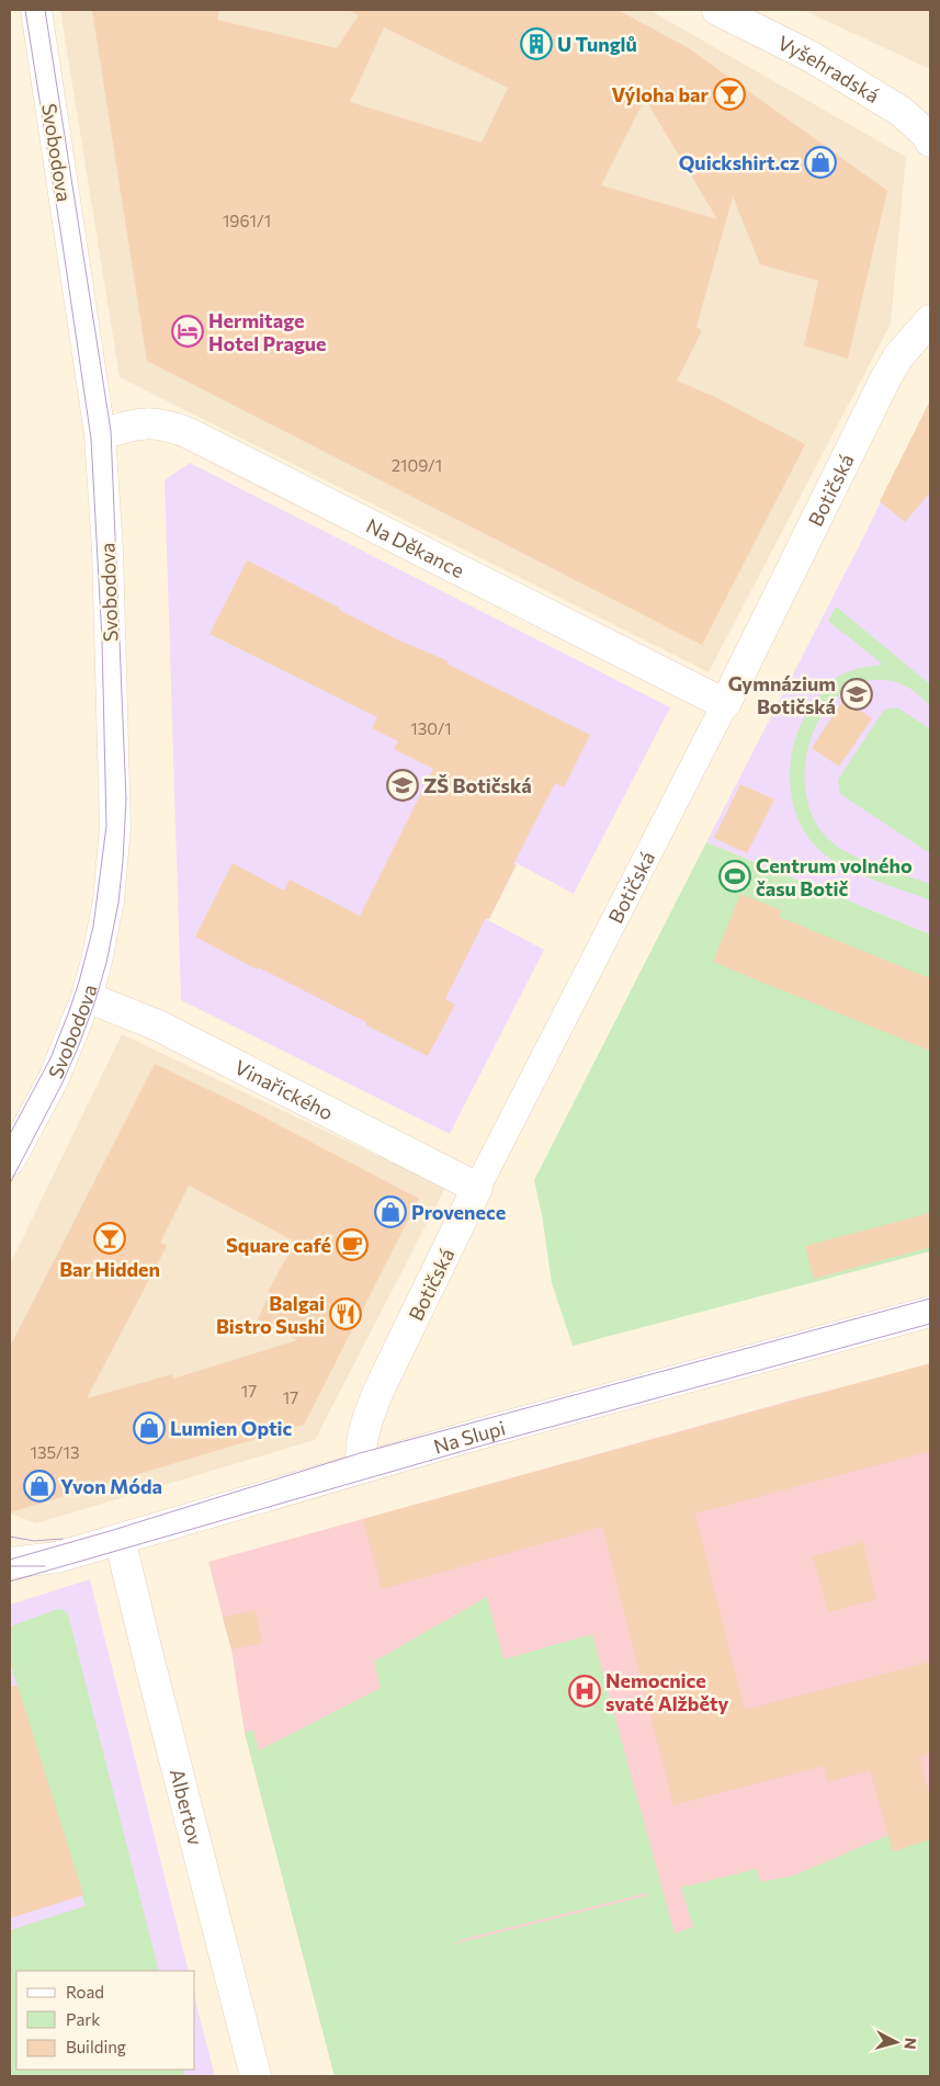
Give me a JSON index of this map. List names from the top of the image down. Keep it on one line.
{"streets":{"street":["Vyšehradská","Svobodova","Botičská","Na Děkance","Vinařického","Na Slupi","Albertov"]},"crossings":[["Svobodova","Na Děkance"],["Svobodova","Vinařického"],["Botičská","Na Děkance"],["Botičská","Vinařického"],["Botičská","Na Slupi"],["Na Slupi","Albertov"]],"places":{"building":["U Tunglů"],"bar":["Výloha bar","Bar Hidden"],"shop":["Quickshirt.cz","Provenece","Lumien Optic","Yvon Móda"],"hotel":["Hermitage Hotel Prague"],"school or university":["Gymnázium Botičská","ZŠ Botičská"],"sports":["Centrum volného času Botič"],"cafe":["Square café"],"restaurant":["Balgai Bistro Sushi"],"hospital":["Nemocnice svaté Alžběty"]},"house_numbers":["1961/1","2109/1","130/1","17","17","135/13"],"legend":["Road","Park","Building"],"north":"right"}
